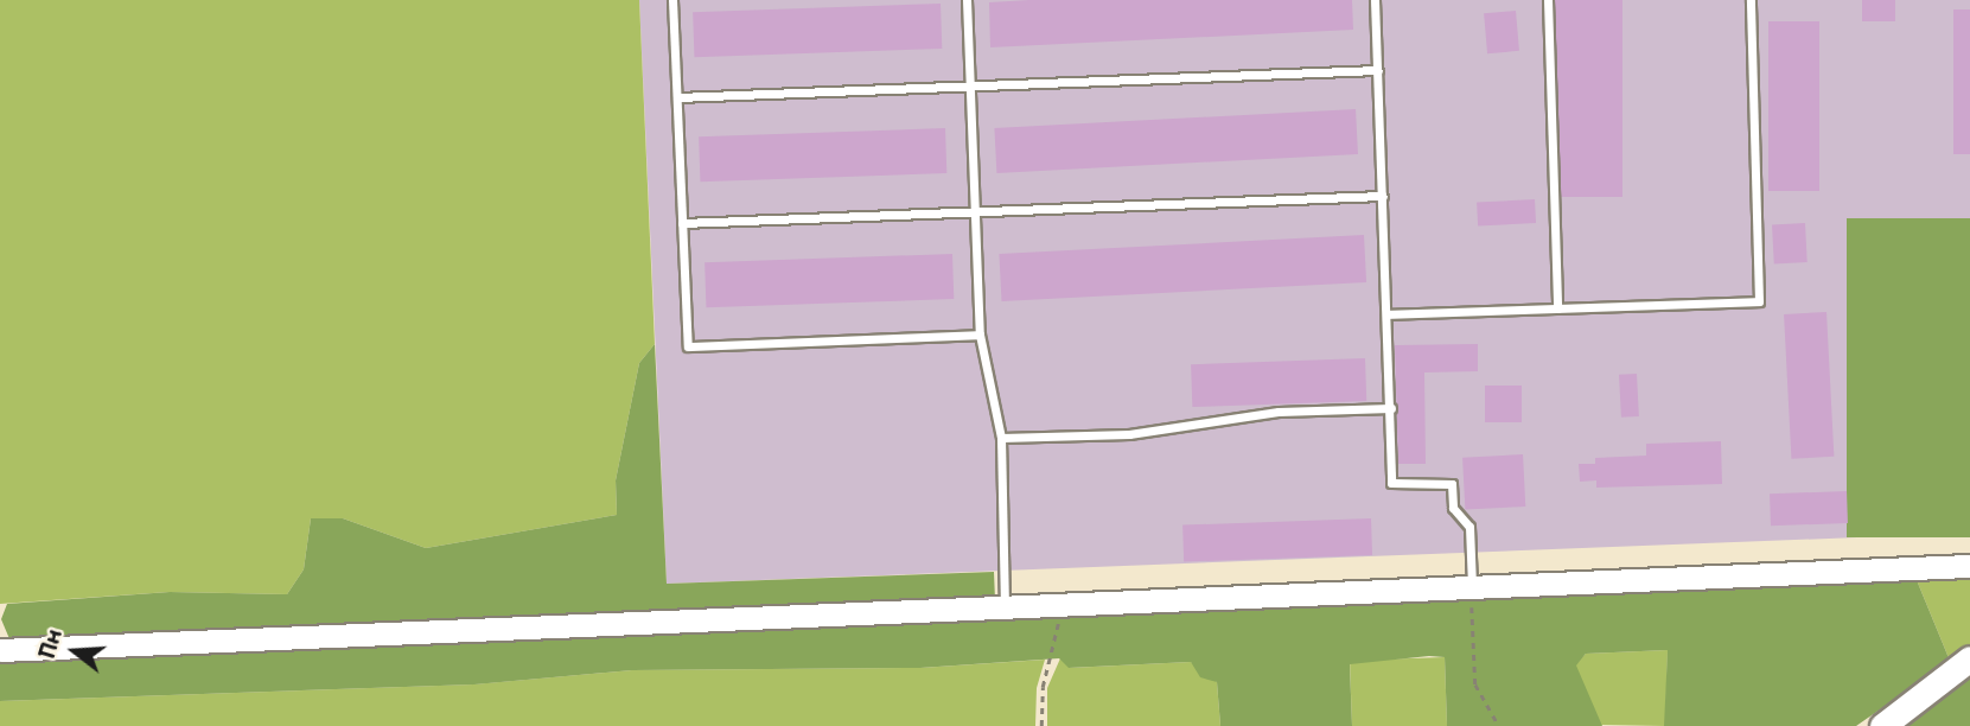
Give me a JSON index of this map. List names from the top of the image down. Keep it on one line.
{"north":"left"}
